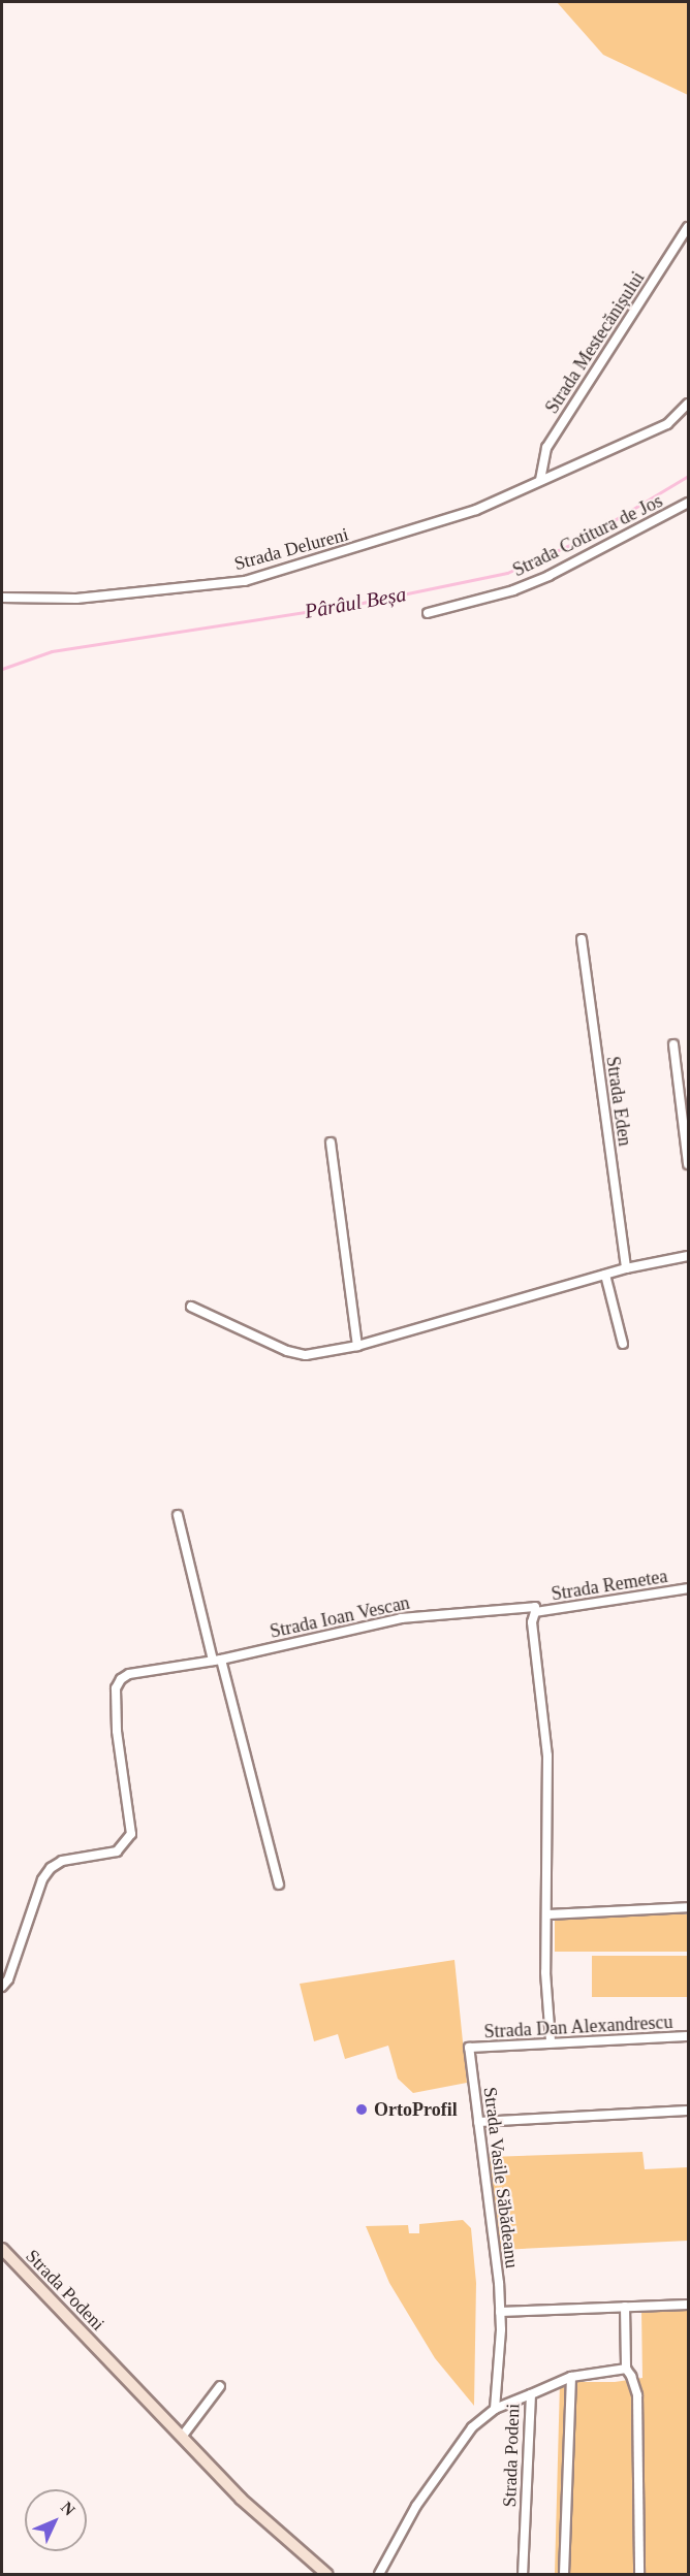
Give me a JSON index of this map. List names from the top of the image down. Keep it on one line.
{"streets":{"main road":["Strada Podeni"],"street":["Strada Mestecănișului","Strada Cotitura de Jos","Strada Delureni","Strada Eden","Strada Remetea","Strada Ioan Vescan","Strada Dan Alexandrescu","Strada Vasile Săbădeanu"]},"crossings":[["Strada Mestecănișului","Strada Delureni"],["Strada Remetea","Strada Ioan Vescan"],["Strada Dan Alexandrescu","Strada Vasile Săbădeanu"],["Strada Vasile Săbădeanu","Strada Podeni"]],"water":["Pârâul Beșa"],"places":["OrtoProfil"],"north":"top right"}
